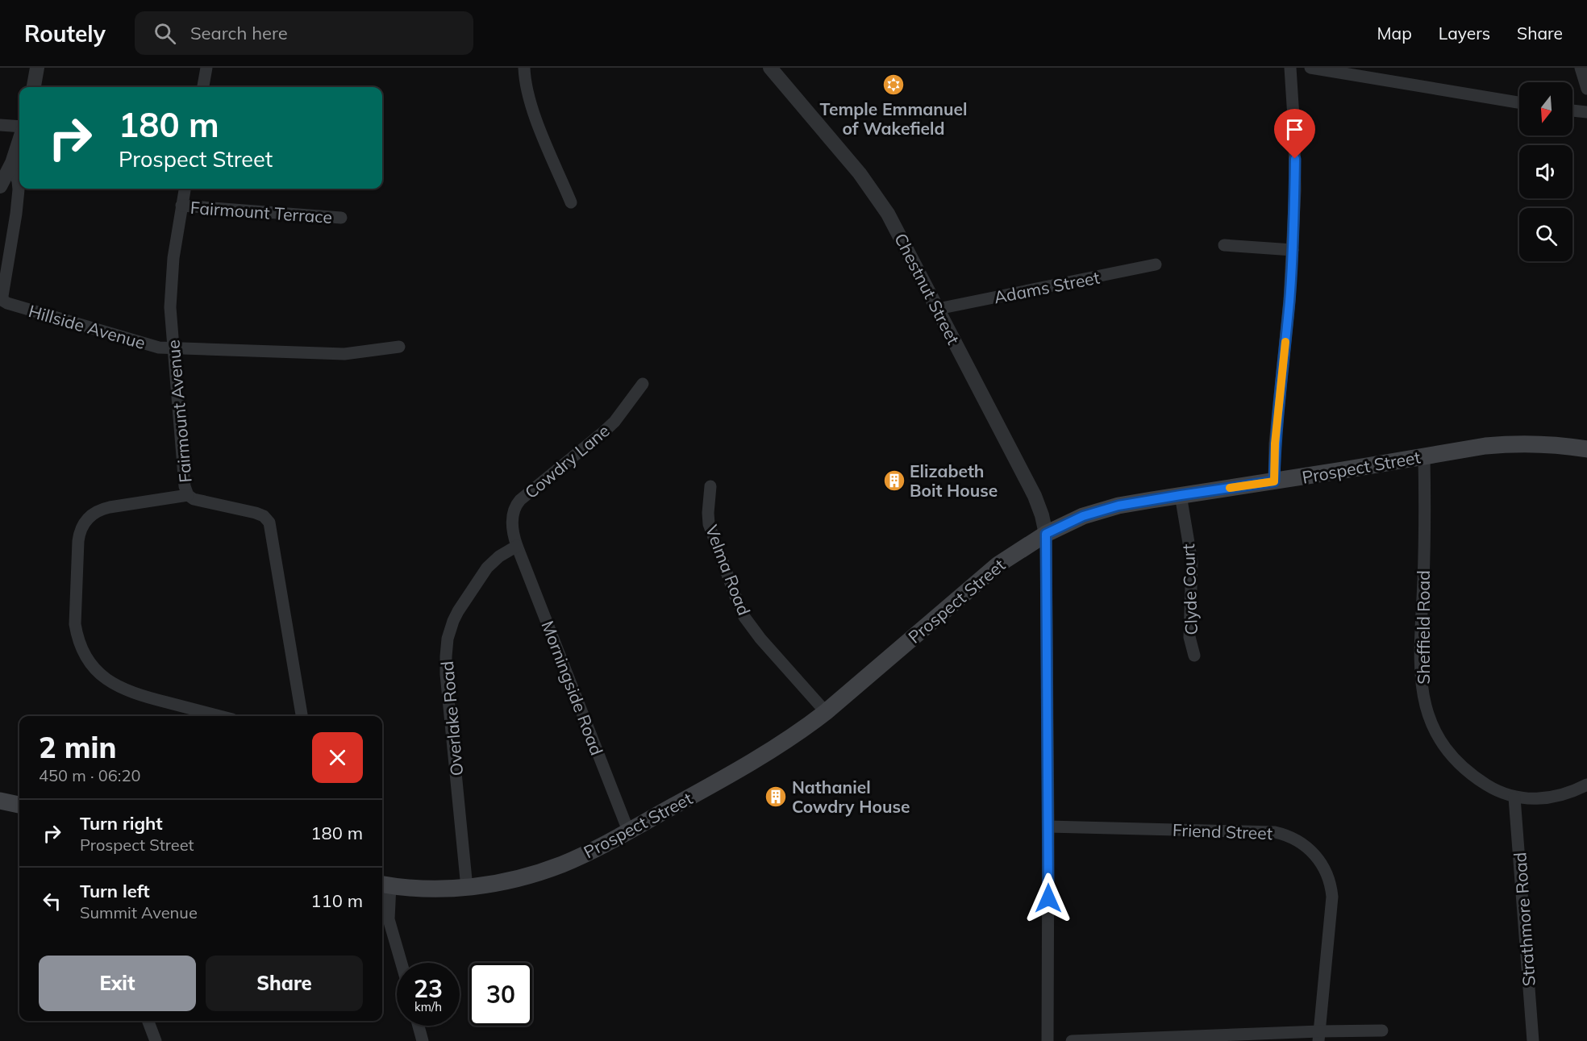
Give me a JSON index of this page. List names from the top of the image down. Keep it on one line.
{"streets":{"main road":["Prospect Street"],"street":["Fairmount Terrace","Adams Street","Chestnut Street","Hillside Avenue","Fairmount Avenue","Cowdry Lane","Velma Road","Clyde Court","Sheffield Road","Morningside Road","Overlake Road","Friend Street","Strathmore Road"]},"crossings":[["Fairmount Terrace","Fairmount Avenue"],["Adams Street","Chestnut Street"],["Chestnut Street","Prospect Street"],["Hillside Avenue","Fairmount Avenue"],["Cowdry Lane","Morningside Road"],["Cowdry Lane","Overlake Road"],["Prospect Street","Velma Road"],["Prospect Street","Clyde Court"],["Prospect Street","Sheffield Road"],["Prospect Street","Morningside Road"],["Prospect Street","Overlake Road"],["Sheffield Road","Strathmore Road"],["Morningside Road","Overlake Road"]],"places":{"synagogue":["Temple Emmanuel of Wakefield"],"building":["Elizabeth Boit House","Nathaniel Cowdry House"]},"north":"bottom","page":{"header":"Routely","search":"Search here","nav":["Map","Layers","Share"],"turn":["180 m","Prospect Street"],"heading":["2 min","450 m · 06:20"],"list":[{"name":"Turn right","note":"Prospect Street","value":"180 m"},{"name":"Turn left","note":"Summit Avenue","value":"110 m"}],"buttons":["Exit","Share"],"speed":"23 km/h","limit":"30"}}
